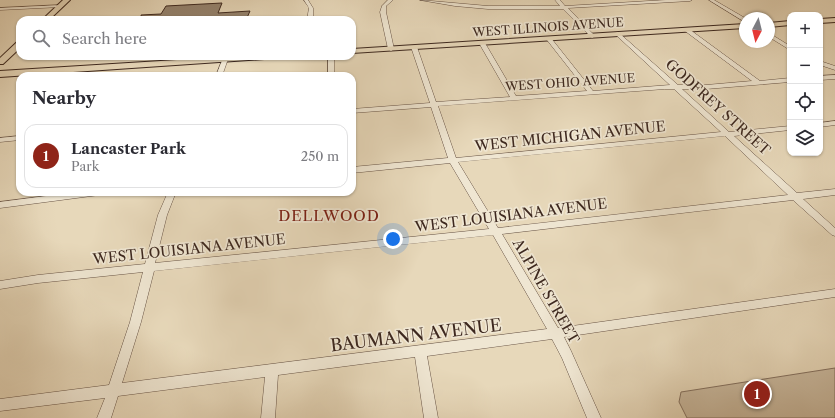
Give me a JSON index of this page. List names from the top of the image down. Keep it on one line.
{"streets":{"main road":["WEST ILLINOIS AVENUE"],"street":["WEST OHIO AVENUE","GODFREY STREET","WEST MICHIGAN AVENUE","WEST LOUISIANA AVENUE","ALPINE STREET","BAUMANN AVENUE"]},"crossings":[["WEST ILLINOIS AVENUE","GODFREY STREET"],["WEST ILLINOIS AVENUE","ALPINE STREET"],["WEST OHIO AVENUE","GODFREY STREET"],["WEST OHIO AVENUE","ALPINE STREET"],["GODFREY STREET","WEST MICHIGAN AVENUE"],["GODFREY STREET","WEST LOUISIANA AVENUE"],["WEST MICHIGAN AVENUE","ALPINE STREET"],["WEST LOUISIANA AVENUE","ALPINE STREET"],["ALPINE STREET","BAUMANN AVENUE"]],"districts":["DELLWOOD"],"north":"bottom","page":{"map_buttons":["+","−"],"search":"Search here","heading":"Nearby","list":[{"mark":"1","name":"Lancaster Park","note":"Park","value":"250 m"}],"pins":"1"}}
